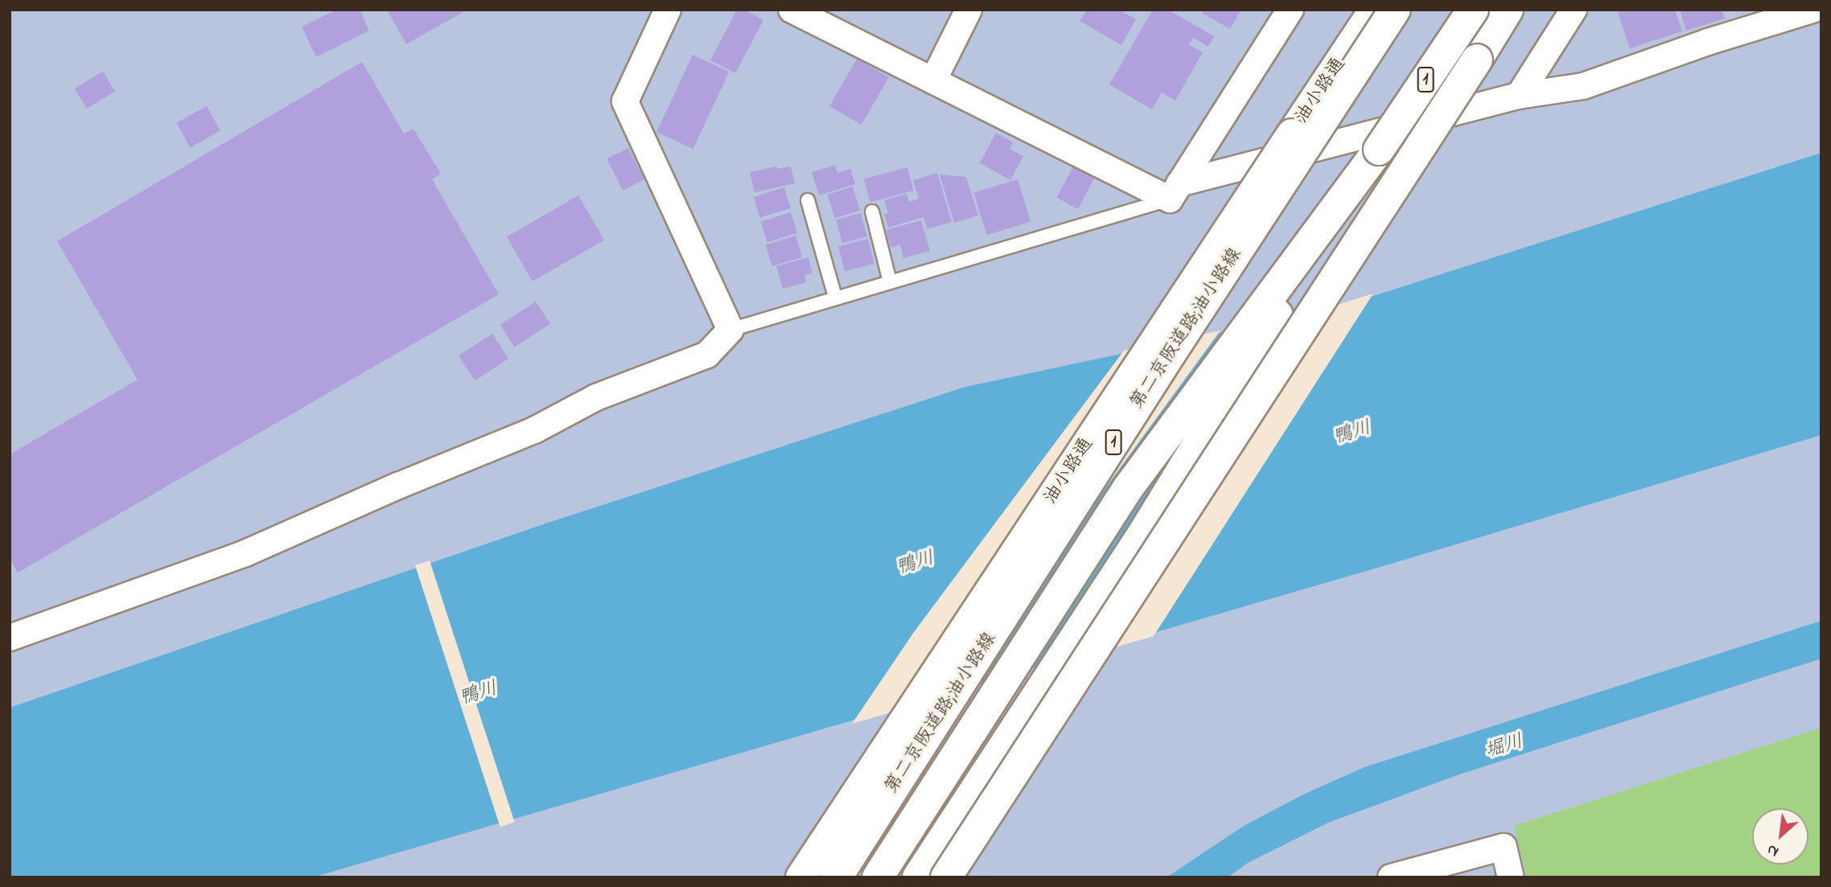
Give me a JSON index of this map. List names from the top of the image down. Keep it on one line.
{"streets":{"main road":["1","油小路通","第二京阪道路;油小路線"]},"water":["鴨川","堀川"],"north":"bottom left"}
